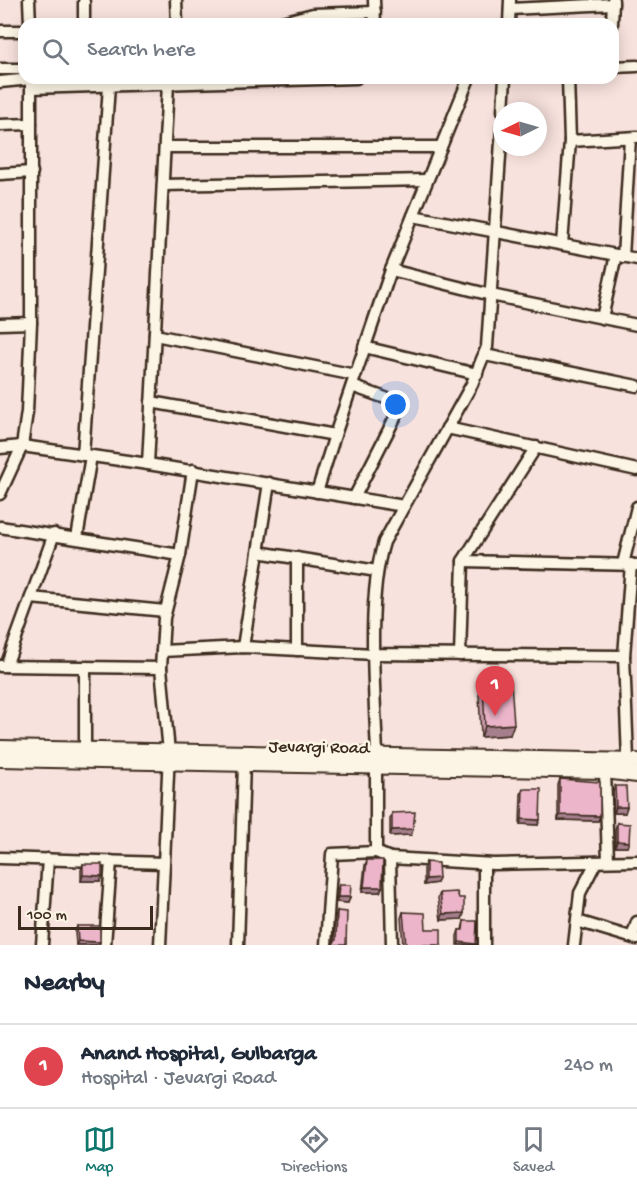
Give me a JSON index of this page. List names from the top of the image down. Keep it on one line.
{"streets":{"main road":["Jevargi Road"]},"scale_bar":"100 m","north":"left","page":{"search":"Search here","pins":"1","scale":"100 m","heading":"Nearby","list":[{"mark":"1","name":"Anand Hospital, Gulbarga","note":"Hospital · Jevargi Road","value":"240 m"}],"nav":["Map","Directions","Saved"]}}
